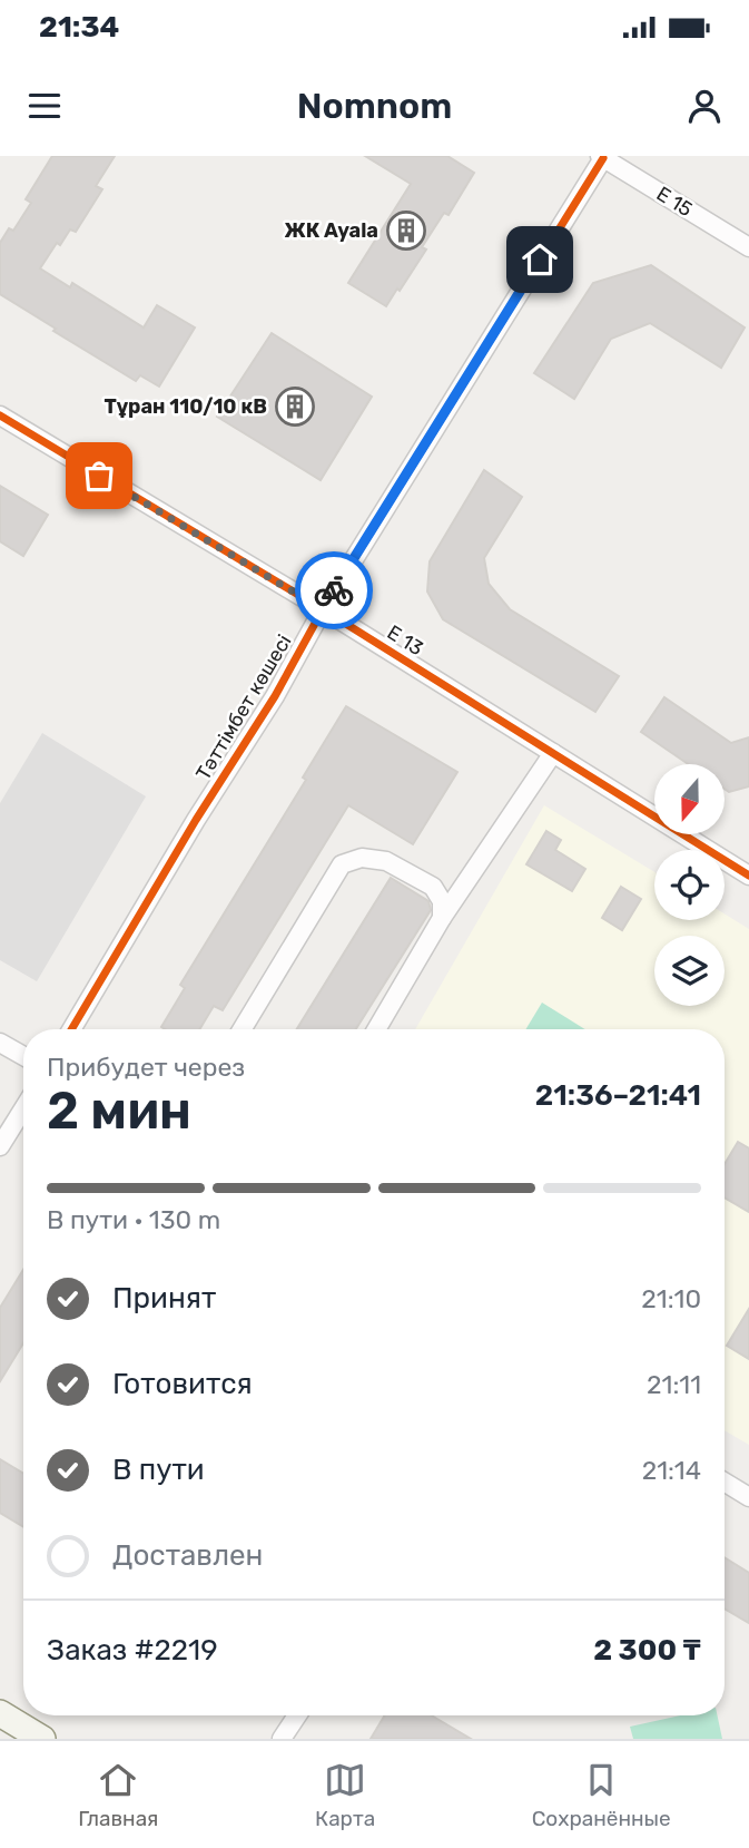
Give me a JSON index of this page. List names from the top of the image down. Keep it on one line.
{"streets":{"street":["E 15","E 13","Тәттімбет көшесі"]},"crossings":[["E 15","Тәттімбет көшесі"],["E 13","Тәттімбет көшесі"]],"places":{"building":["ЖК Ayala","Тұран 110/10 кВ"]},"north":"bottom","page":{"status":"21:34","header":"Nomnom","heading":["2 мин","Прибудет через","21:36–21:41"],"panel":["Заказ #2219","2 300 ₸"],"bar":"В пути · 130 m","list":[["Принят","21:10"],["Готовится","21:11"],["В пути","21:14"],"Доставлен"],"tabs":["Главная","Карта","Сохранённые"]}}
